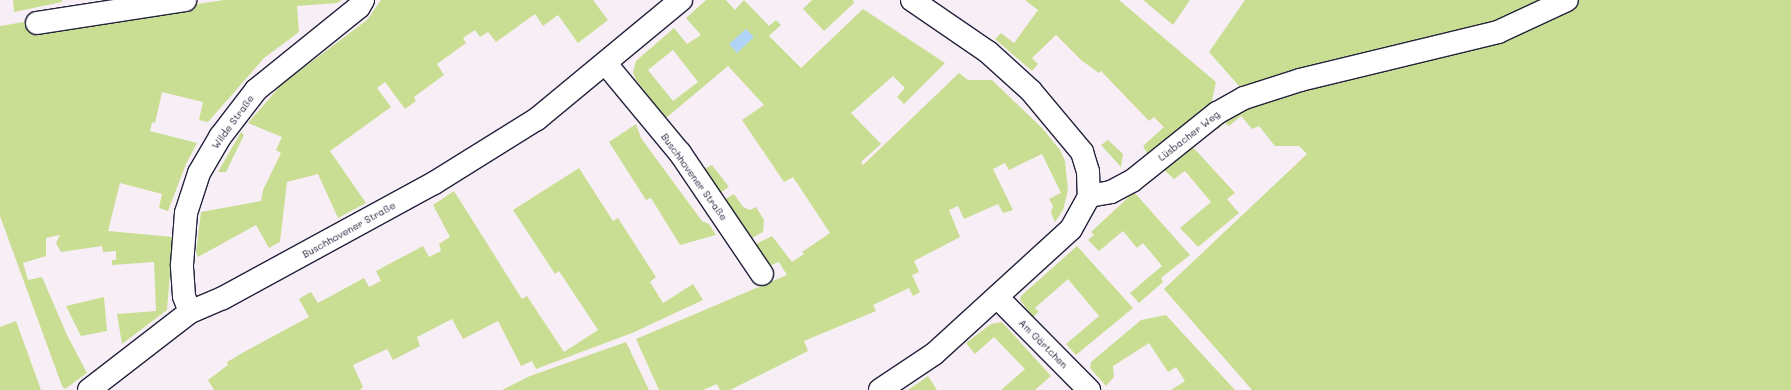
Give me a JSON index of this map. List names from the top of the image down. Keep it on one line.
{"streets":{"street":["Wilde Straße","Lüsbacher Weg","Buschhovener Straße","Am Gärtchen"]},"crossings":[["Wilde Straße","Buschhovener Straße"]]}
